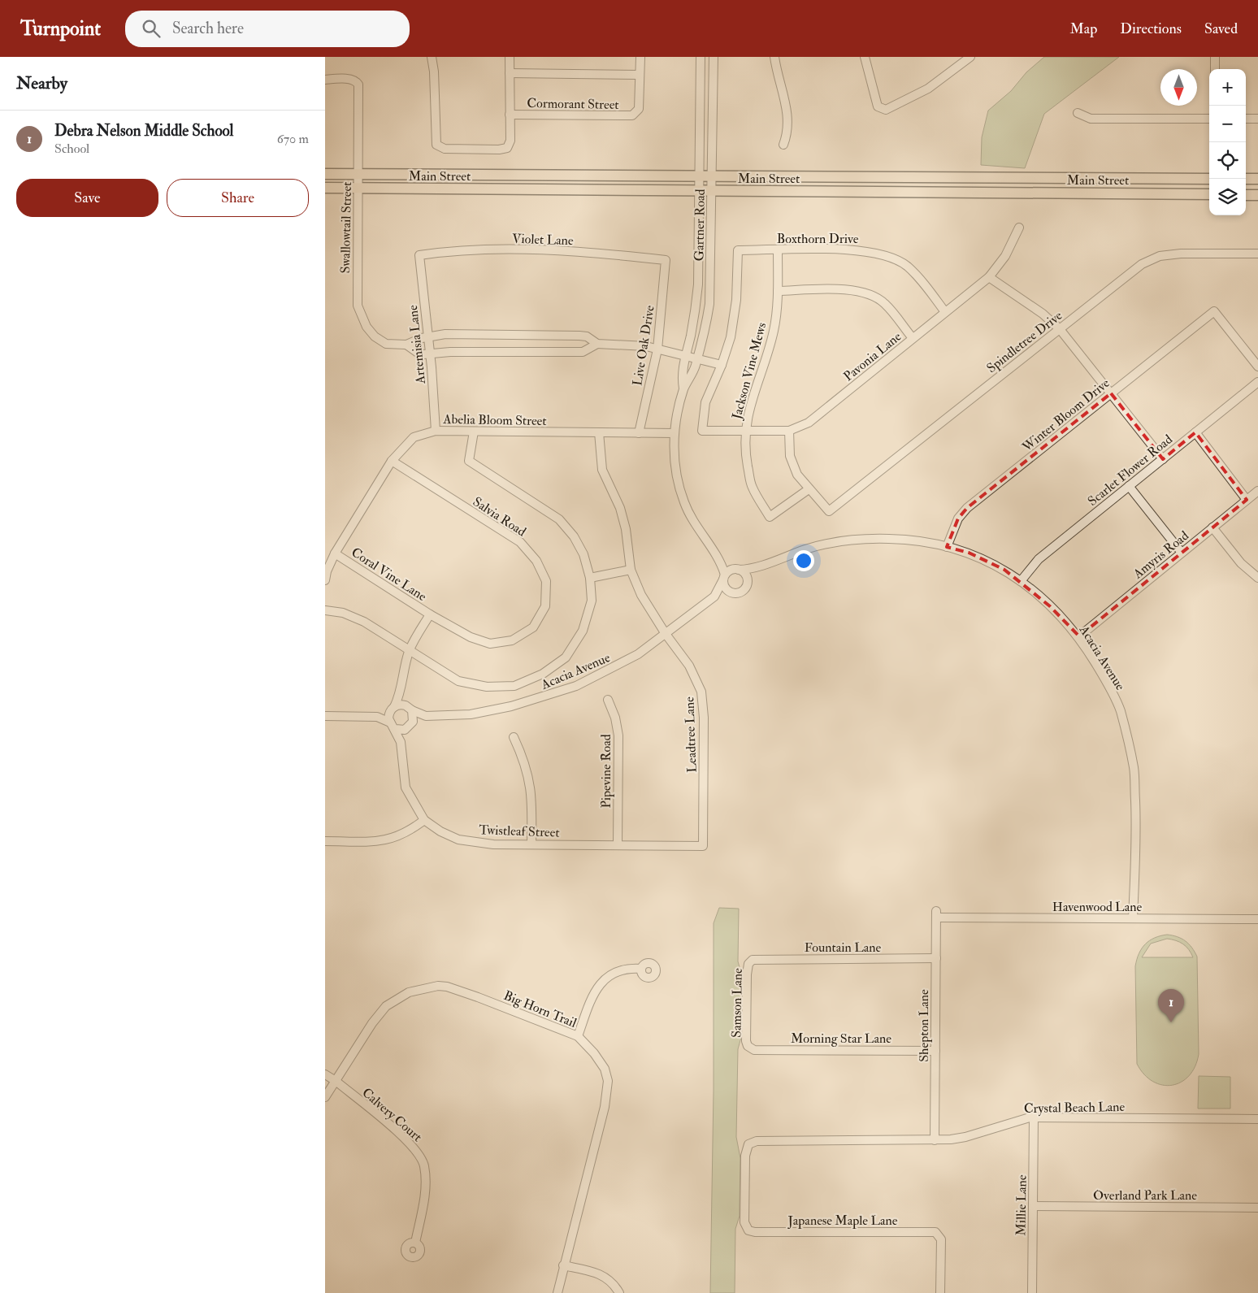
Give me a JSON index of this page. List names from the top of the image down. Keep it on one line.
{"streets":{"main road":["Main Street"],"street":["Cormorant Street","Gartner Road","Swallowtail Street","Boxthorn Drive","Violet Lane","Spindletree Drive","Artemisia Lane","Live Oak Drive","Pavonia Lane","Jackson Vine Mews","Winter Bloom Drive","Abelia Bloom Street","Scarlet Flower Road","Salvia Road","Amyris Road","Coral Vine Lane","Acacia Avenue","Leadtree Lane","Pipevine Road","Twistleaf Street","Havenwood Lane","Fountain Lane","Samson Lane","Big Horn Trail","Shepton Lane","Morning Star Lane","Crystal Beach Lane","Calvery Court","Overland Park Lane","Millie Lane","Japanese Maple Lane"]},"crossings":[["Main Street","Gartner Road"],["Main Street","Swallowtail Street"],["Gartner Road","Swallowtail Street"],["Gartner Road","Abelia Bloom Street"],["Swallowtail Street","Boxthorn Drive"],["Swallowtail Street","Artemisia Lane"],["Swallowtail Street","Live Oak Drive"],["Swallowtail Street","Pavonia Lane"],["Boxthorn Drive","Pavonia Lane"],["Boxthorn Drive","Jackson Vine Mews"],["Violet Lane","Artemisia Lane"],["Violet Lane","Live Oak Drive"],["Spindletree Drive","Jackson Vine Mews"],["Artemisia Lane","Abelia Bloom Street"],["Live Oak Drive","Abelia Bloom Street"],["Pavonia Lane","Jackson Vine Mews"],["Winter Bloom Drive","Acacia Avenue"],["Abelia Bloom Street","Salvia Road"],["Abelia Bloom Street","Coral Vine Lane"],["Abelia Bloom Street","Leadtree Lane"],["Scarlet Flower Road","Acacia Avenue"],["Salvia Road","Coral Vine Lane"],["Amyris Road","Acacia Avenue"],["Acacia Avenue","Leadtree Lane"],["Acacia Avenue","Twistleaf Street"],["Acacia Avenue","Havenwood Lane"],["Leadtree Lane","Twistleaf Street"],["Pipevine Road","Twistleaf Street"],["Havenwood Lane","Shepton Lane"],["Fountain Lane","Samson Lane"],["Fountain Lane","Shepton Lane"],["Samson Lane","Morning Star Lane"],["Big Horn Trail","Calvery Court"],["Shepton Lane","Morning Star Lane"],["Shepton Lane","Crystal Beach Lane"],["Crystal Beach Lane","Millie Lane"],["Crystal Beach Lane","Japanese Maple Lane"],["Overland Park Lane","Millie Lane"]],"north":"bottom","page":{"header":"Turnpoint","search":"Search here","nav":["Map","Directions","Saved"],"heading":"Nearby","map_buttons":["+","−"],"list":[{"mark":"1","name":"Debra Nelson Middle School","note":"School","value":"670 m"}],"buttons":["Save","Share"],"pins":"1"}}
